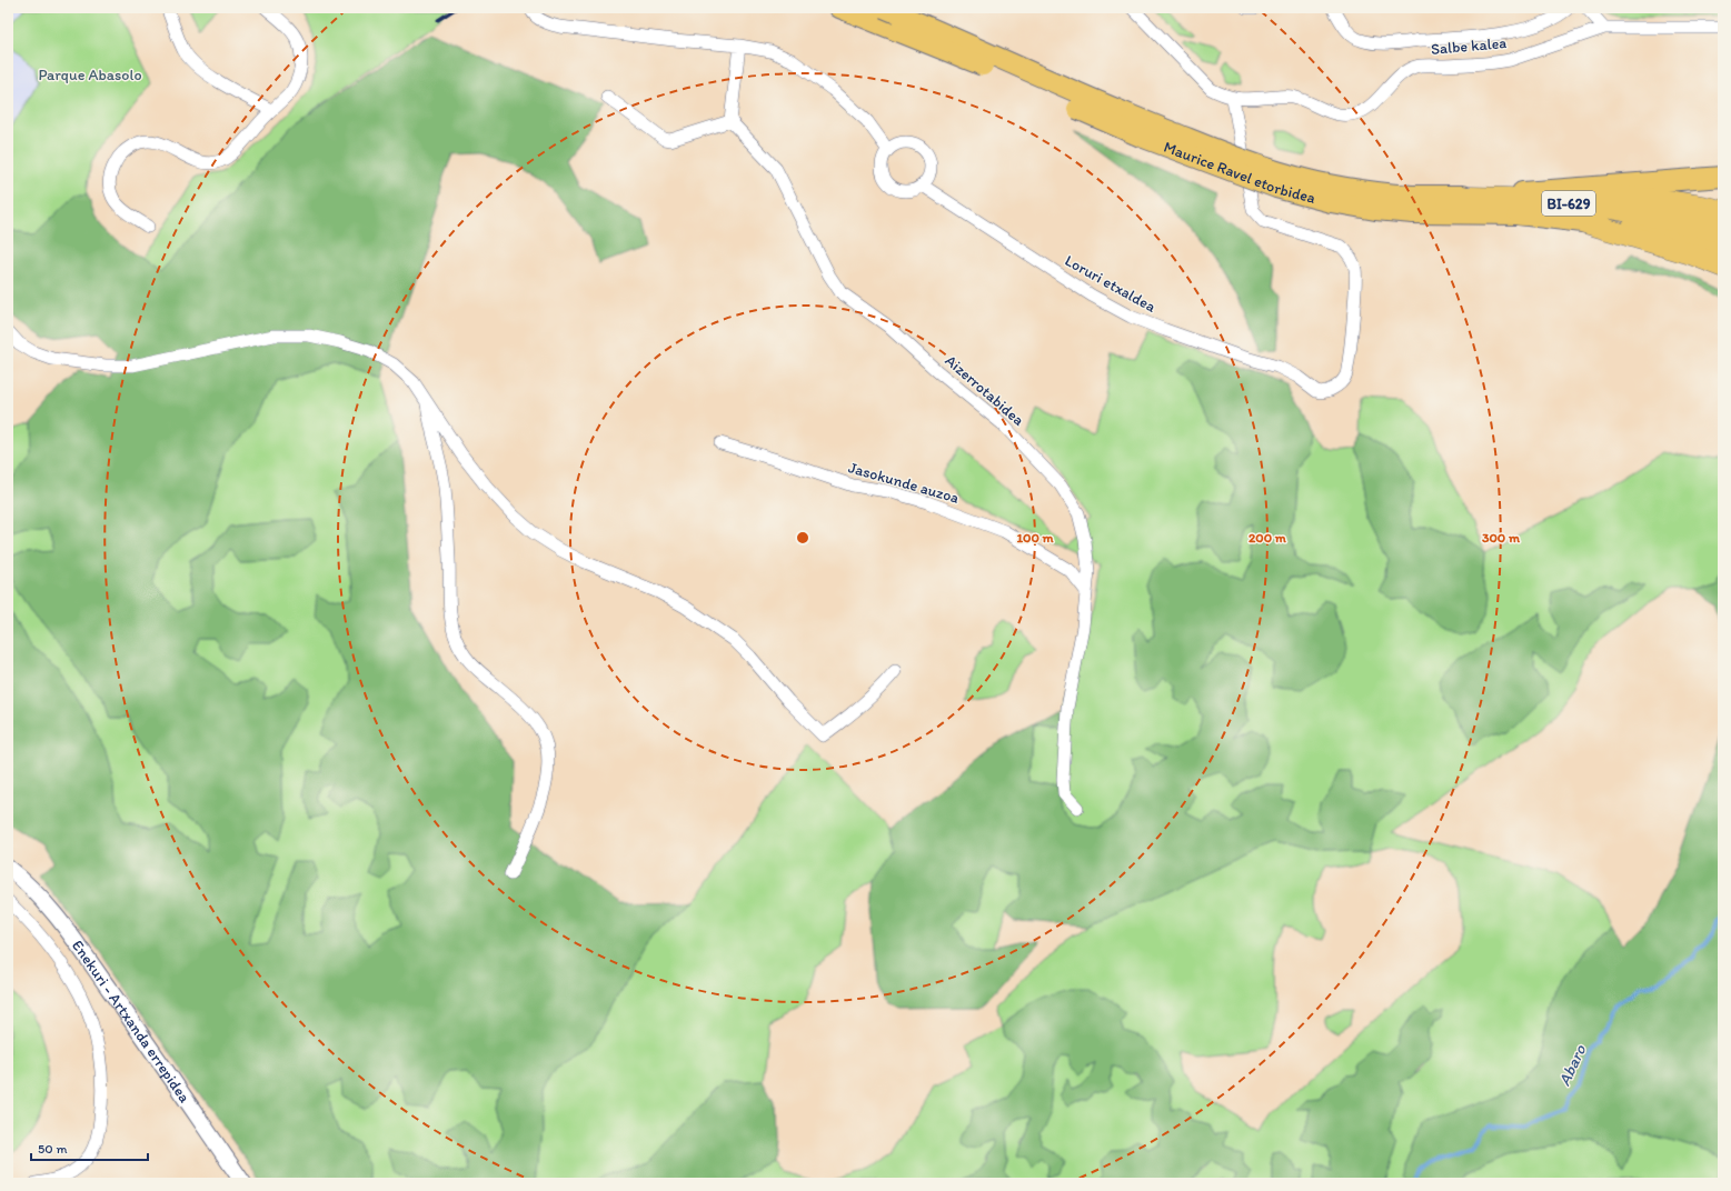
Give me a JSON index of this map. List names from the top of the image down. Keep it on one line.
{"streets":{"highway":["Maurice Ravel etorbidea"],"street":["Salbe kalea","Loruri etxaldea","Aizerrotabidea","Jasokunde auzoa","Enekuri - Artxanda errepidea"]},"crossings":[["Salbe kalea","Loruri etxaldea"],["Aizerrotabidea","Jasokunde auzoa"]],"water":["Abaro"],"parks":["Parque Abasolo"],"scale_bar":"50 m","rings":["100 m","200 m","300 m"]}
